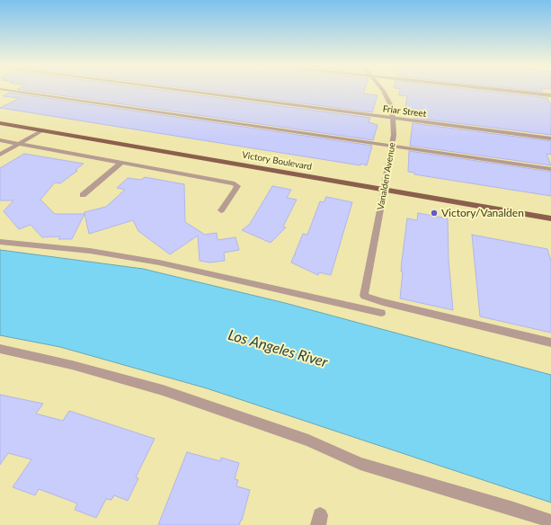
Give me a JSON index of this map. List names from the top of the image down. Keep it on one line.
{"streets":{"main road":["Victory Boulevard"],"street":["Friar Street","Vanalden Avenue"]},"crossings":[["Friar Street","Vanalden Avenue"],["Victory Boulevard","Vanalden Avenue"]],"water":["Los Angeles River"],"places":["Victory/Vanalden"]}
